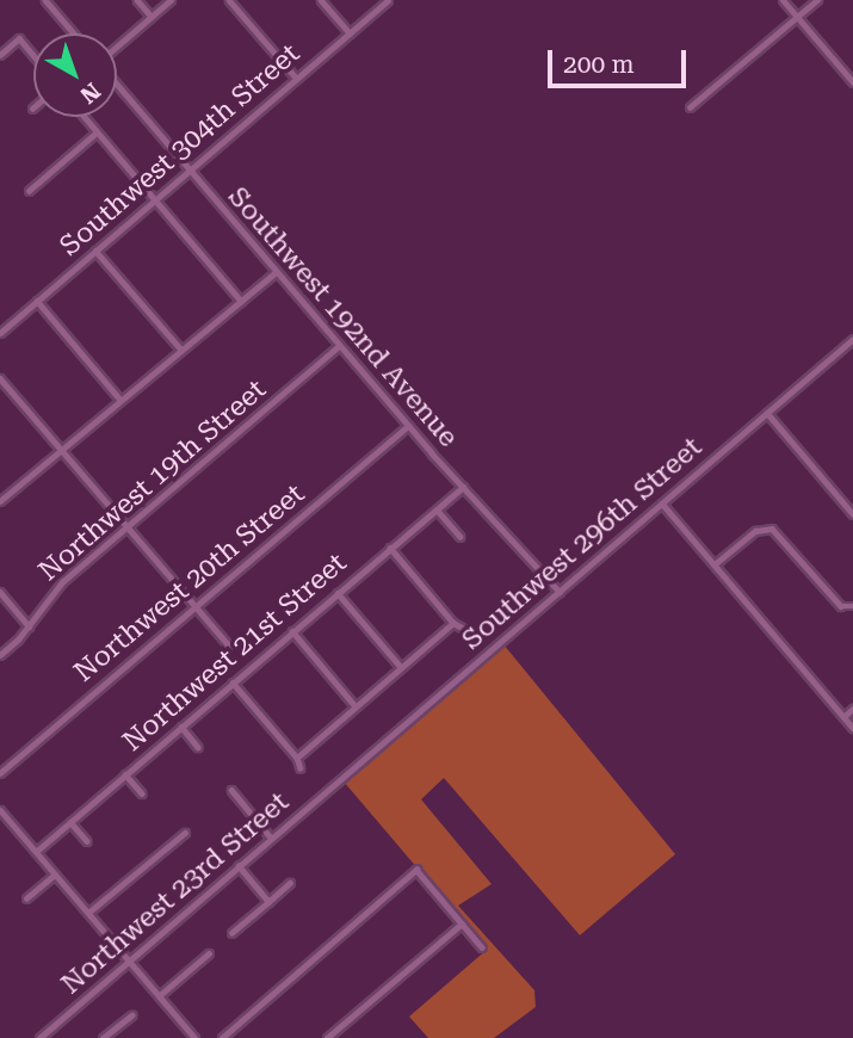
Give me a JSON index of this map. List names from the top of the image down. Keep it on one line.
{"streets":{"street":["Southwest 304th Street","Southwest 192nd Avenue","Northwest 19th Street","Southwest 296th Street","Northwest 20th Street","Northwest 21st Street","Northwest 23rd Street"]},"crossings":[["Southwest 304th Street","Southwest 192nd Avenue"],["Southwest 192nd Avenue","Northwest 19th Street"],["Southwest 192nd Avenue","Southwest 296th Street"],["Southwest 192nd Avenue","Northwest 20th Street"],["Southwest 192nd Avenue","Northwest 21st Street"],["Southwest 296th Street","Northwest 23rd Street"]],"scale_bar":"200 m","north":"bottom right"}
